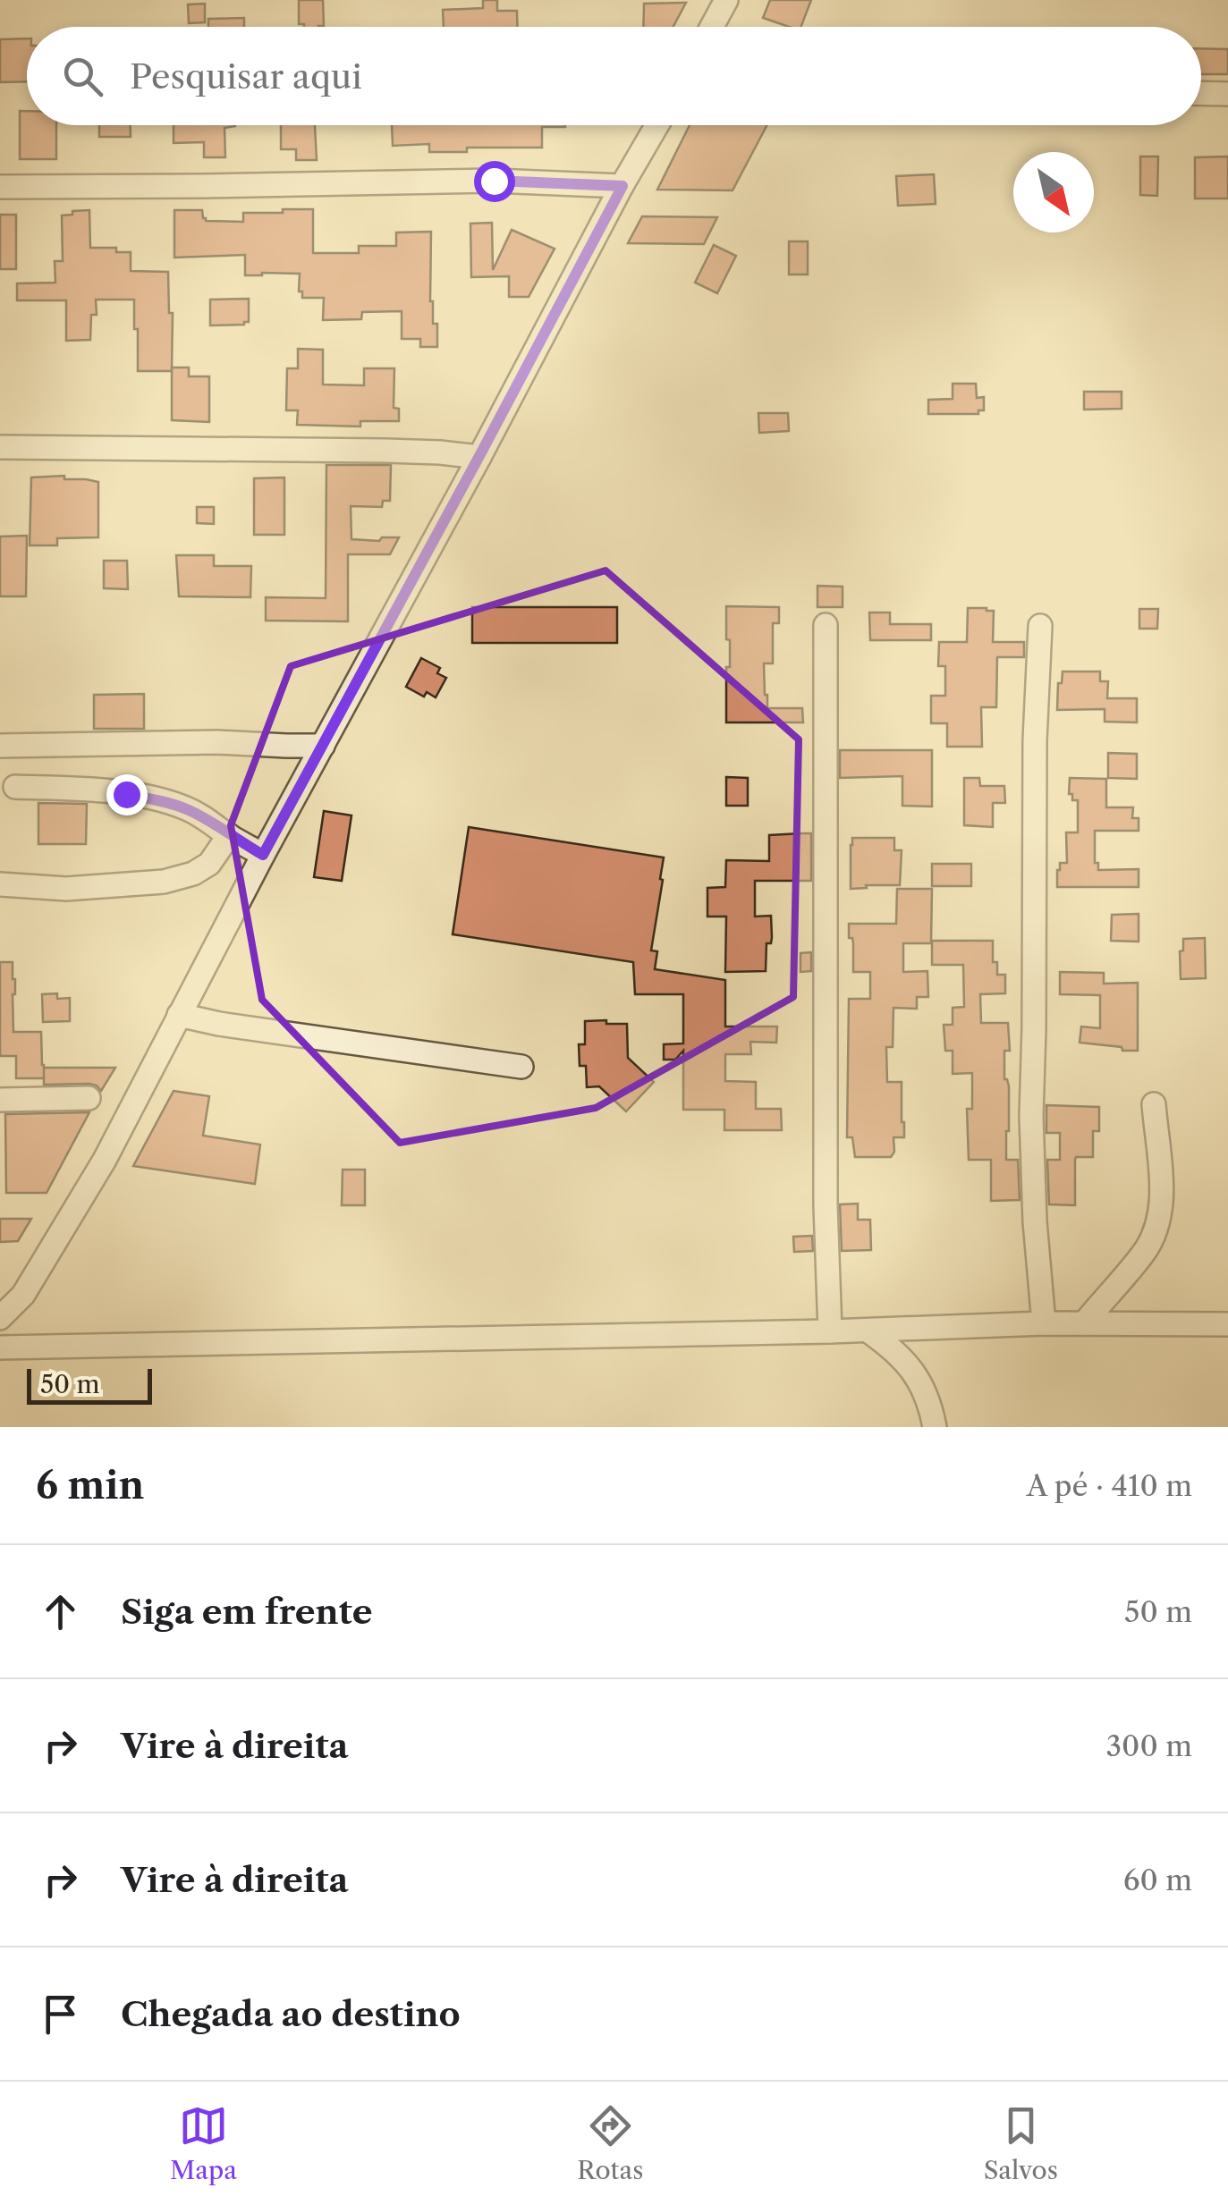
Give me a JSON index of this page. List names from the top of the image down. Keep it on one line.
{"scale_bar":"50 m","north":"bottom right","page":{"search":"Pesquisar aqui","scale":"50 m","heading":["6 min","A pé · 410 m"],"list":[["Siga em frente","50 m"],["Vire à direita","300 m"],["Vire à direita","60 m"],"Chegada ao destino"],"nav":["Mapa","Rotas","Salvos"]}}
